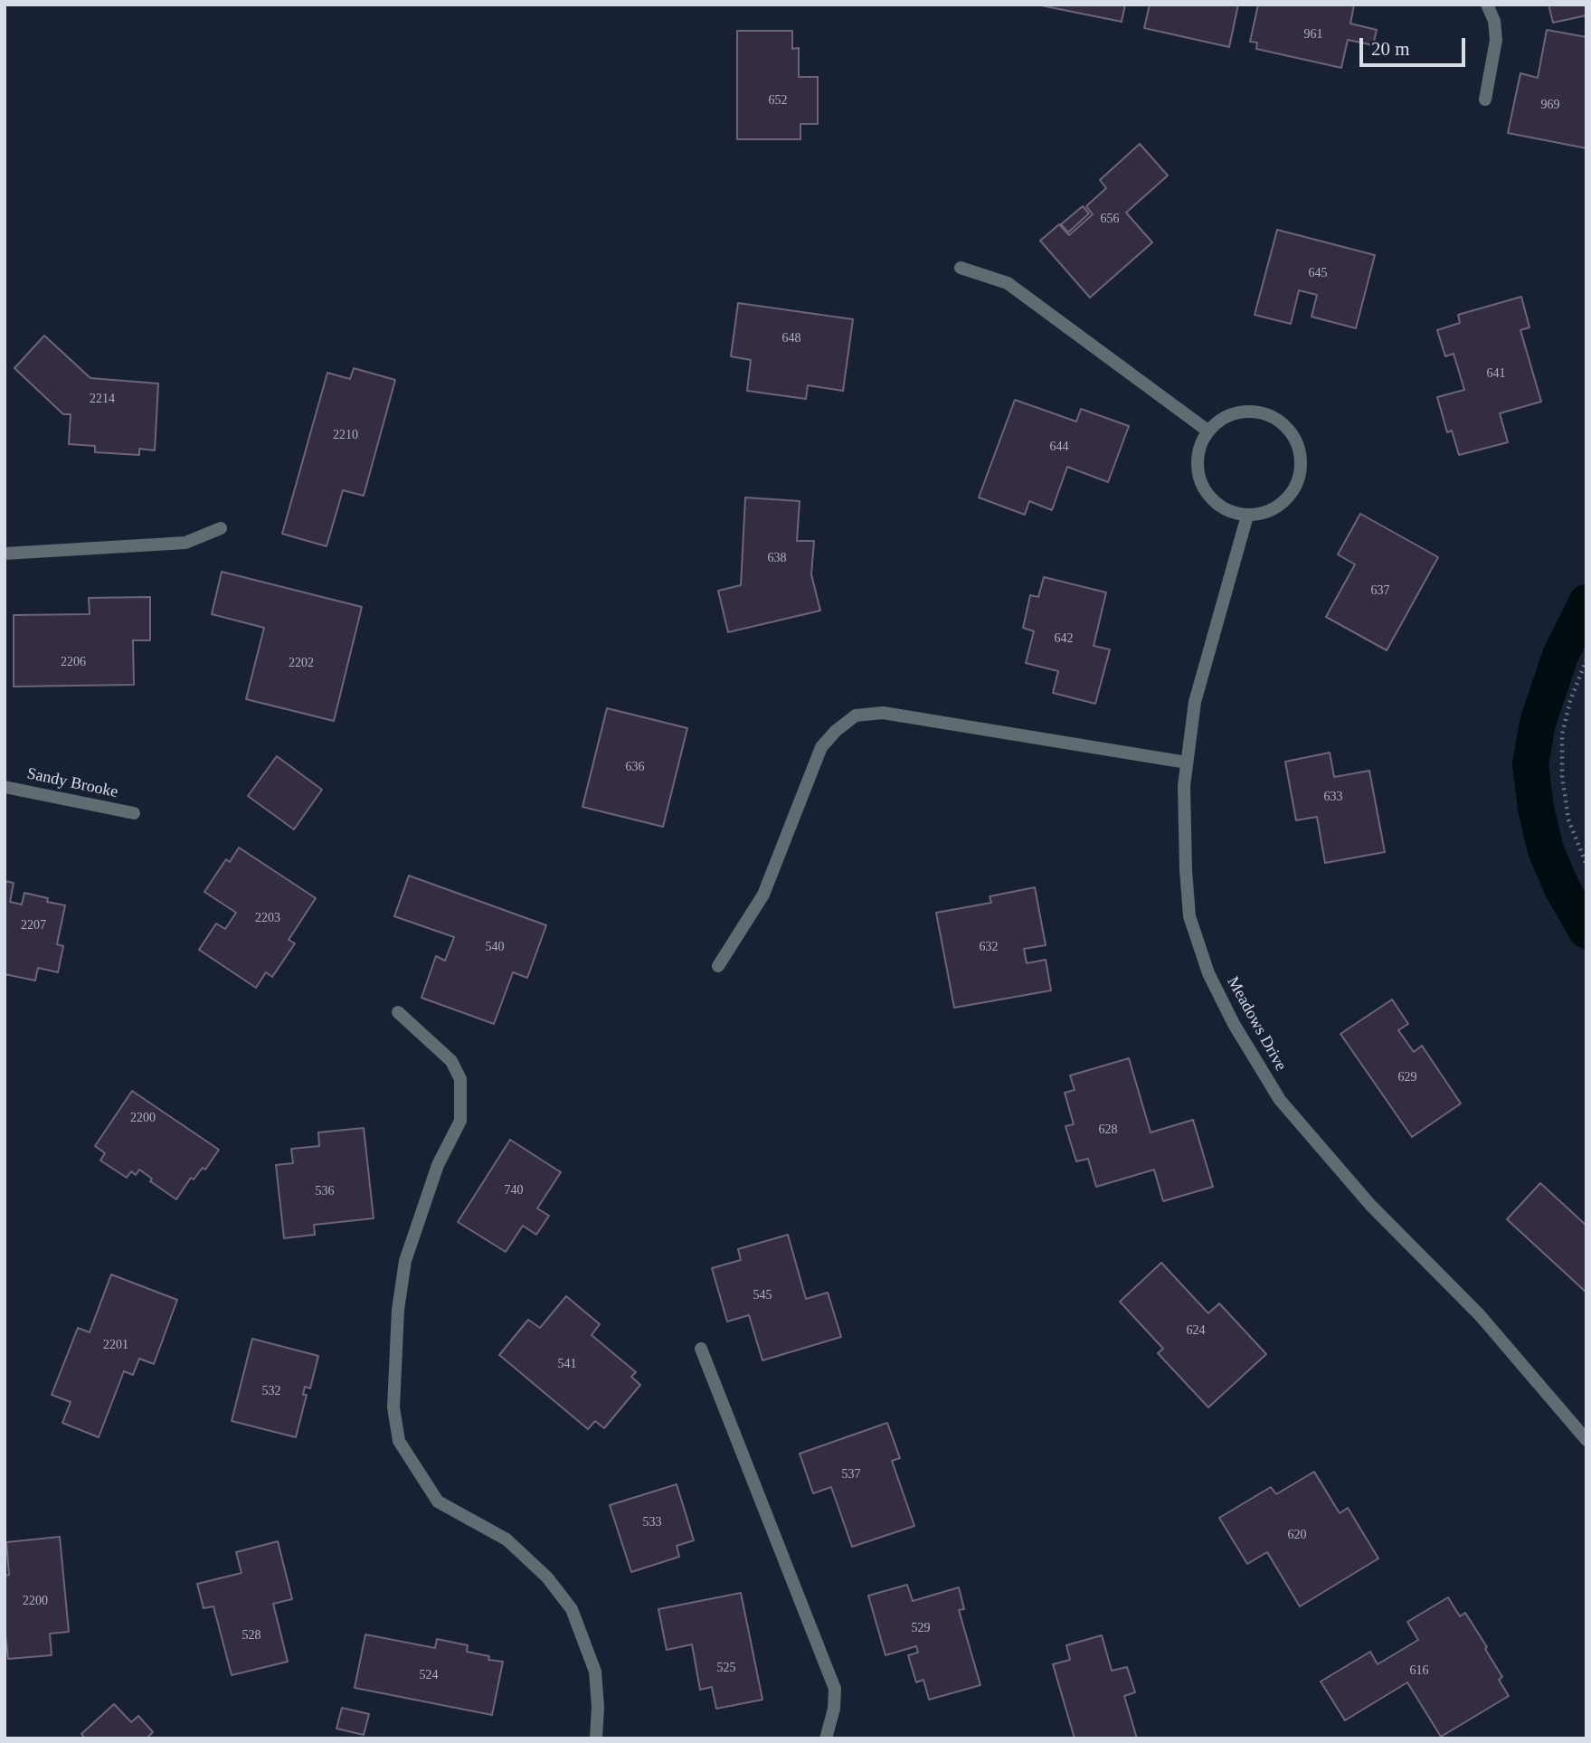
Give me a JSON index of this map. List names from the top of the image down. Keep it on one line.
{"streets":{"street":["Sandy Brooke","Meadows Drive"]},"house_numbers":["961","652","969","656","645","648","641","2214","2210","644","638","637","642","2206","2202","636","633","2203","2207","540","632","629","2200","628","740","536","545","624","2201","541","532","537","533","620","2200","529","528","525","616","524"],"scale_bar":"20 m"}
